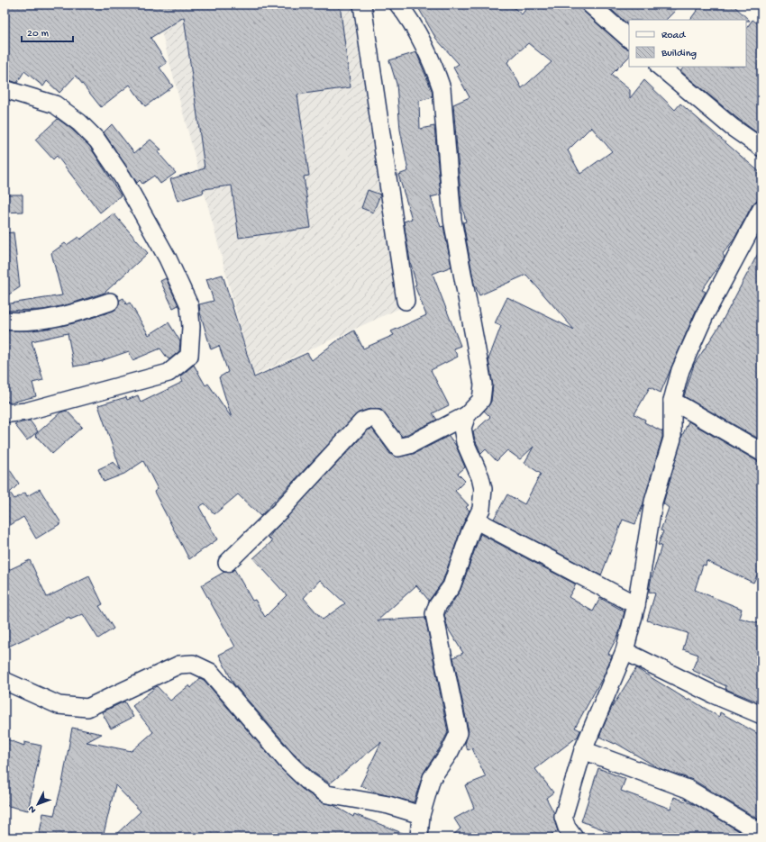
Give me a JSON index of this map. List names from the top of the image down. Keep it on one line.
{"legend":["Road","Building"],"scale_bar":"20 m","north":"bottom left"}
